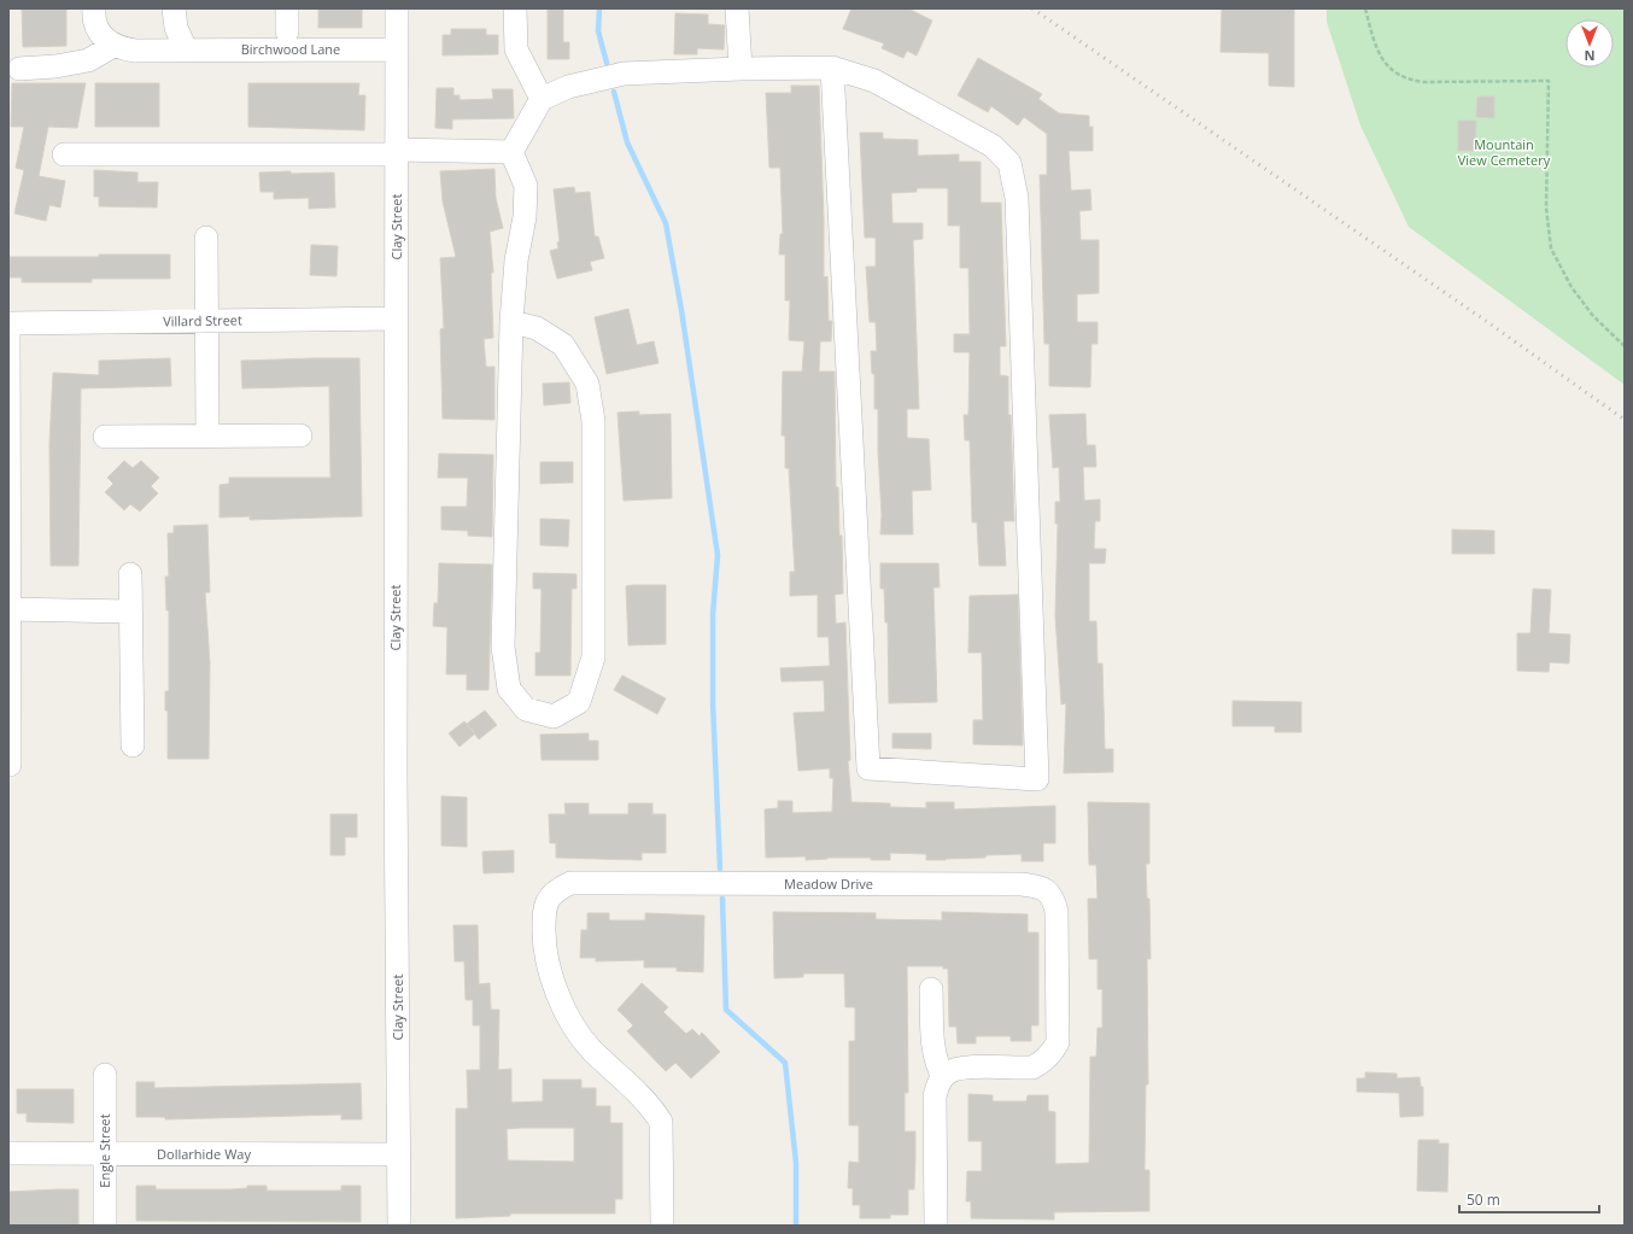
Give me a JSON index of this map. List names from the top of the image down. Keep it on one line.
{"streets":{"street":["Birchwood Lane","Clay Street","Villard Street","Meadow Drive","Engle Street","Dollarhide Way"]},"crossings":[["Birchwood Lane","Clay Street"],["Clay Street","Villard Street"],["Clay Street","Dollarhide Way"],["Engle Street","Dollarhide Way"]],"parks":["Mountain View Cemetery"],"scale_bar":"50 m","north":"bottom"}
